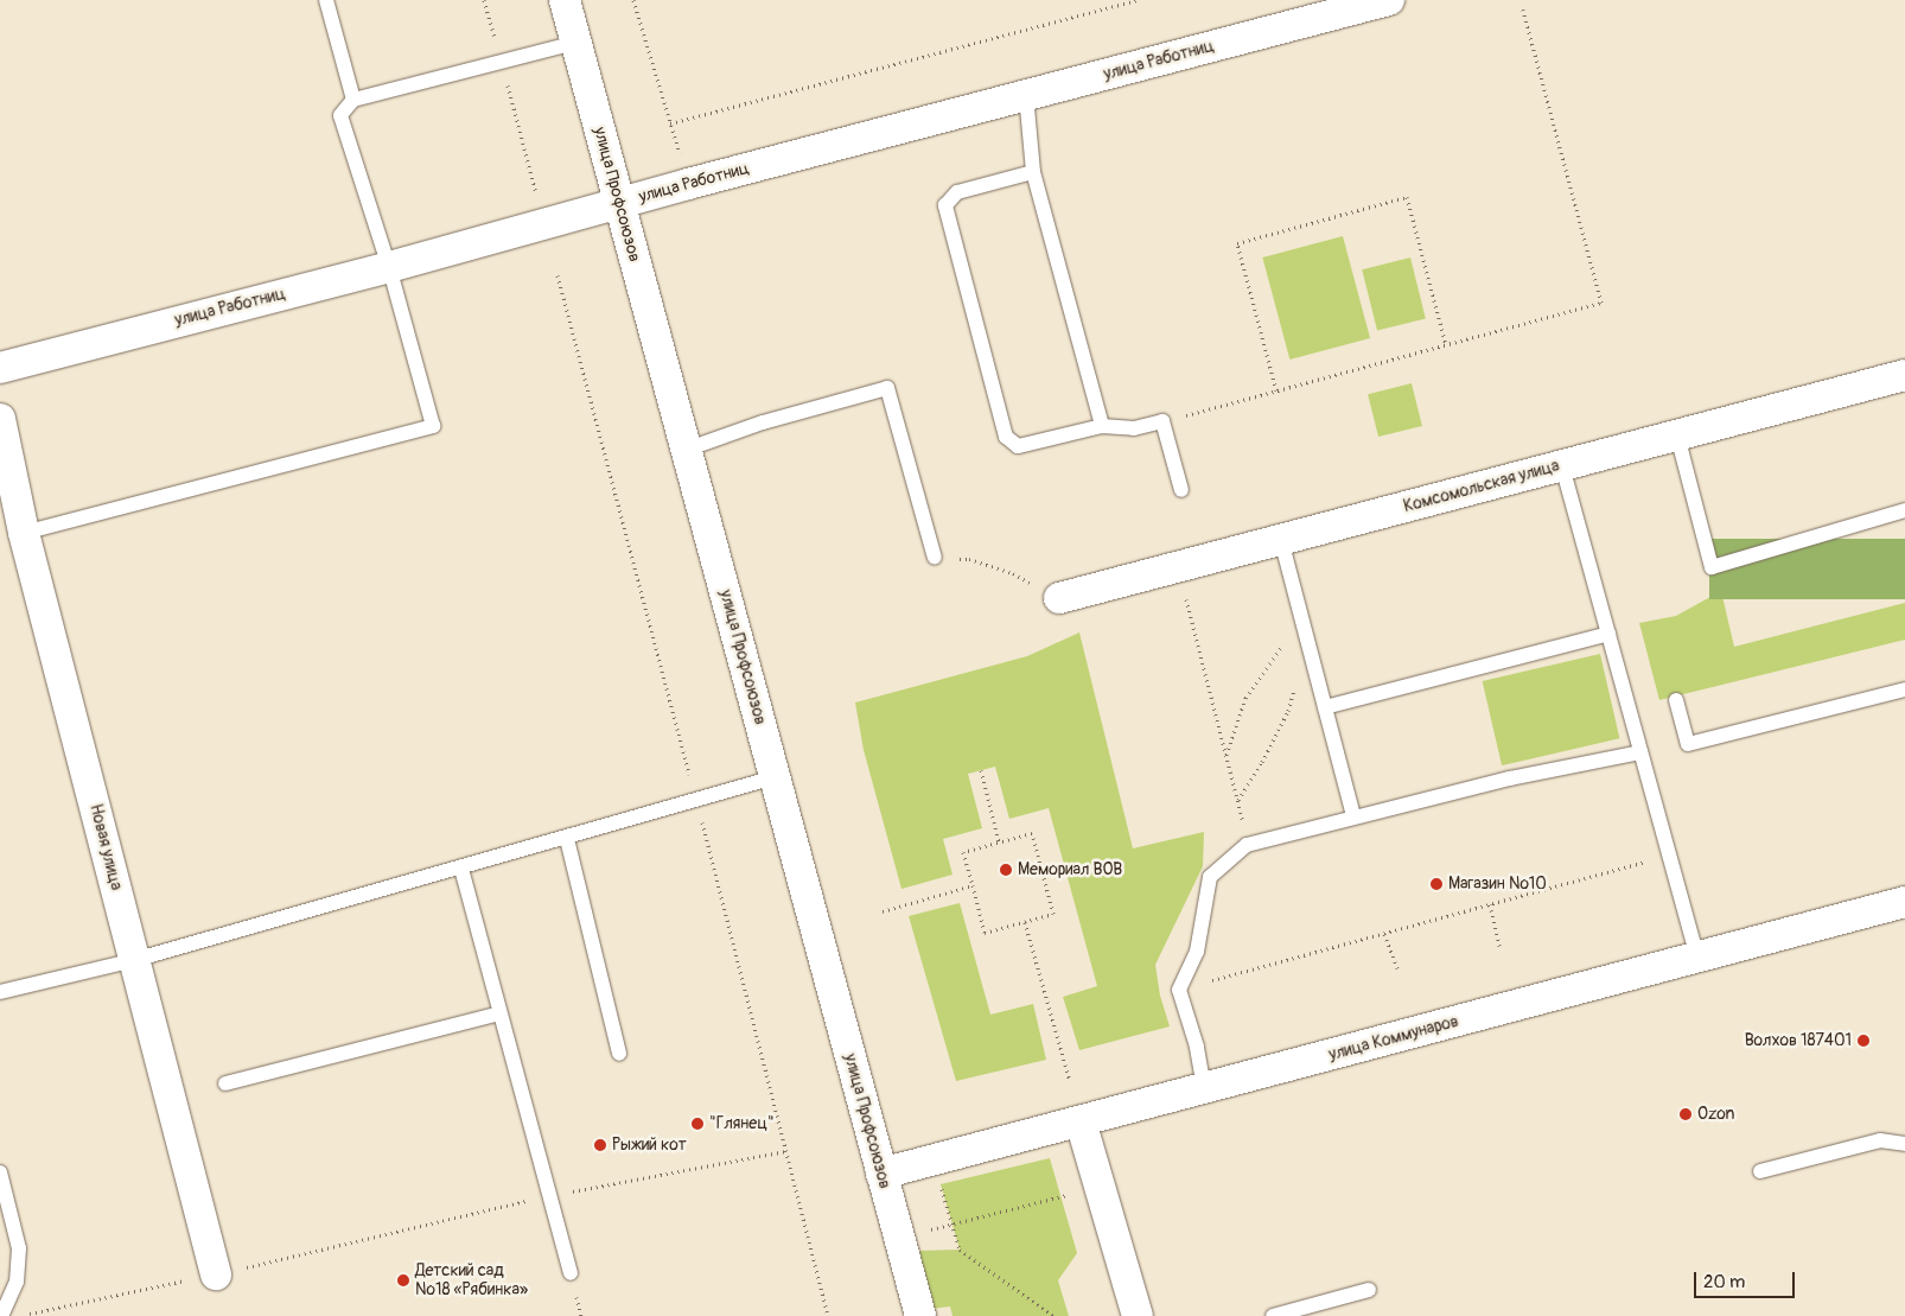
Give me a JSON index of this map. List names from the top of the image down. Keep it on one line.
{"streets":{"street":["улица Работниц","улица Профсоюзов","Комсомольская улица","Новая улица","улица Коммунаров"]},"crossings":[["улица Работниц","улица Профсоюзов"],["улица Профсоюзов","улица Коммунаров"]],"places":["Мемориал ВОВ","Магазин №10","Волхов 187401","Ozon","\"Глянец\"","Рыжий кот","Детский сад №18 «Рябинка»"],"scale_bar":"20 m"}
